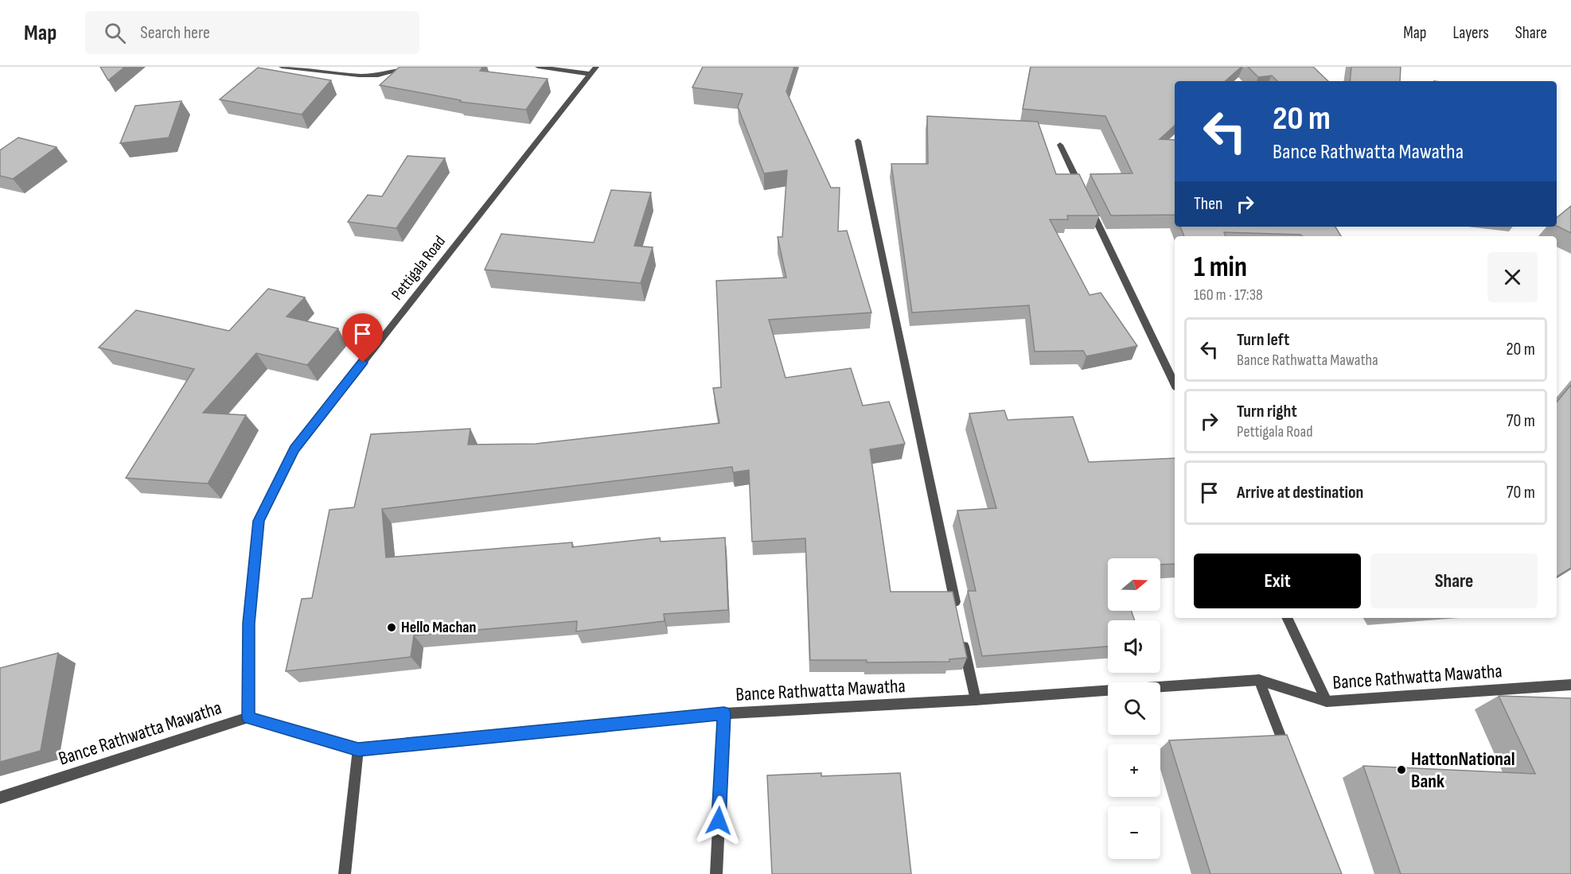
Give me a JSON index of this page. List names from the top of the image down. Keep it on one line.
{"streets":{"street":["Pettigala Road","Bance Rathwatta Mawatha"]},"crossings":[["Pettigala Road","Bance Rathwatta Mawatha"]],"places":["Hello Machan","HattonNational Bank"],"north":"right","page":{"header":"Map","search":"Search here","nav":["Map","Layers","Share"],"turn":["20 m","Bance Rathwatta Mawatha"],"then":"Then","heading":["1 min","160 m · 17:38"],"list":[{"name":"Turn left","note":"Bance Rathwatta Mawatha","value":"20 m"},{"name":"Turn right","note":"Pettigala Road","value":"70 m"},{"name":"Arrive at destination","value":"70 m"}],"buttons":["Exit","Share"],"map_buttons":["+","−"]}}
